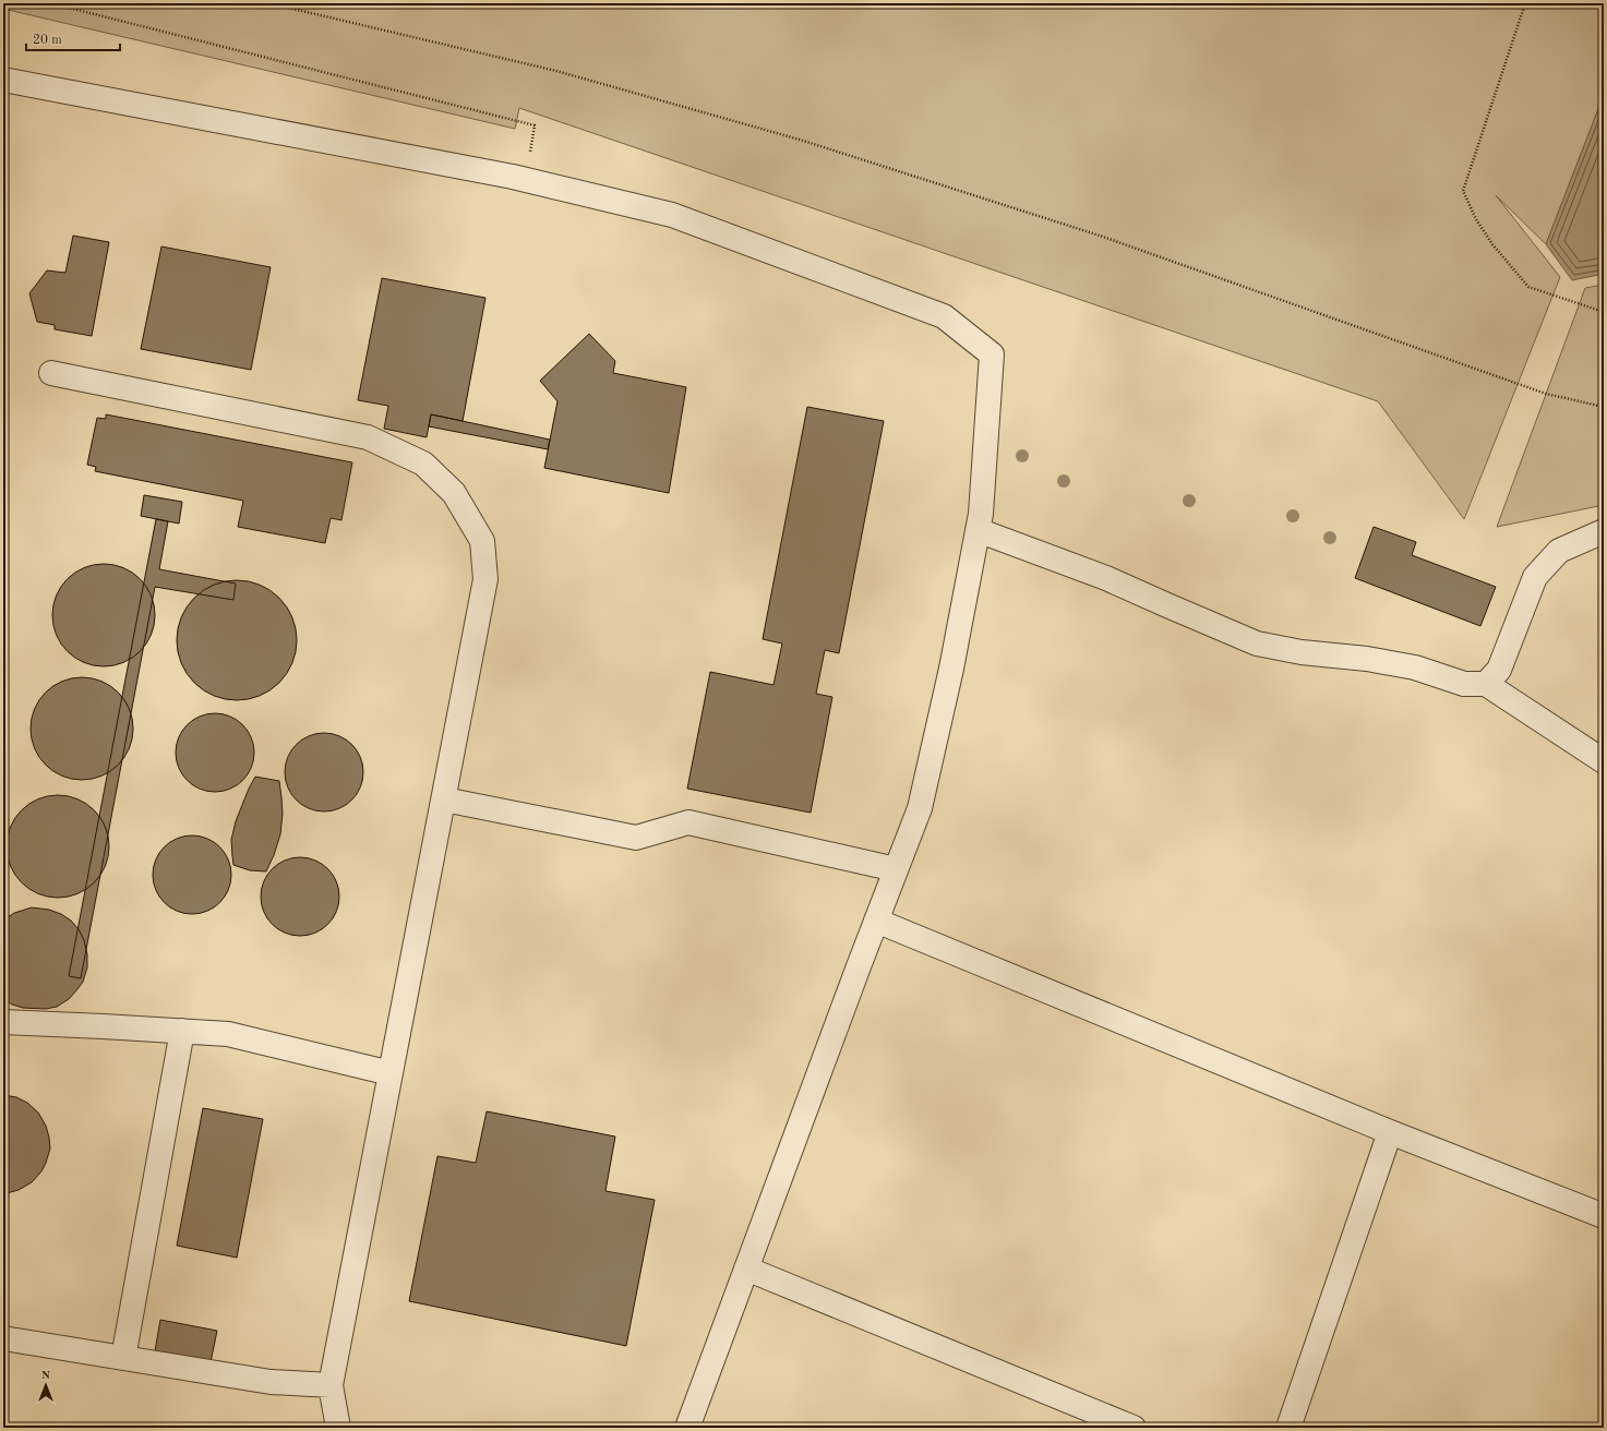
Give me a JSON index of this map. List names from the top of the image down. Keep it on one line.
{"scale_bar":"20 m","north":"top"}
